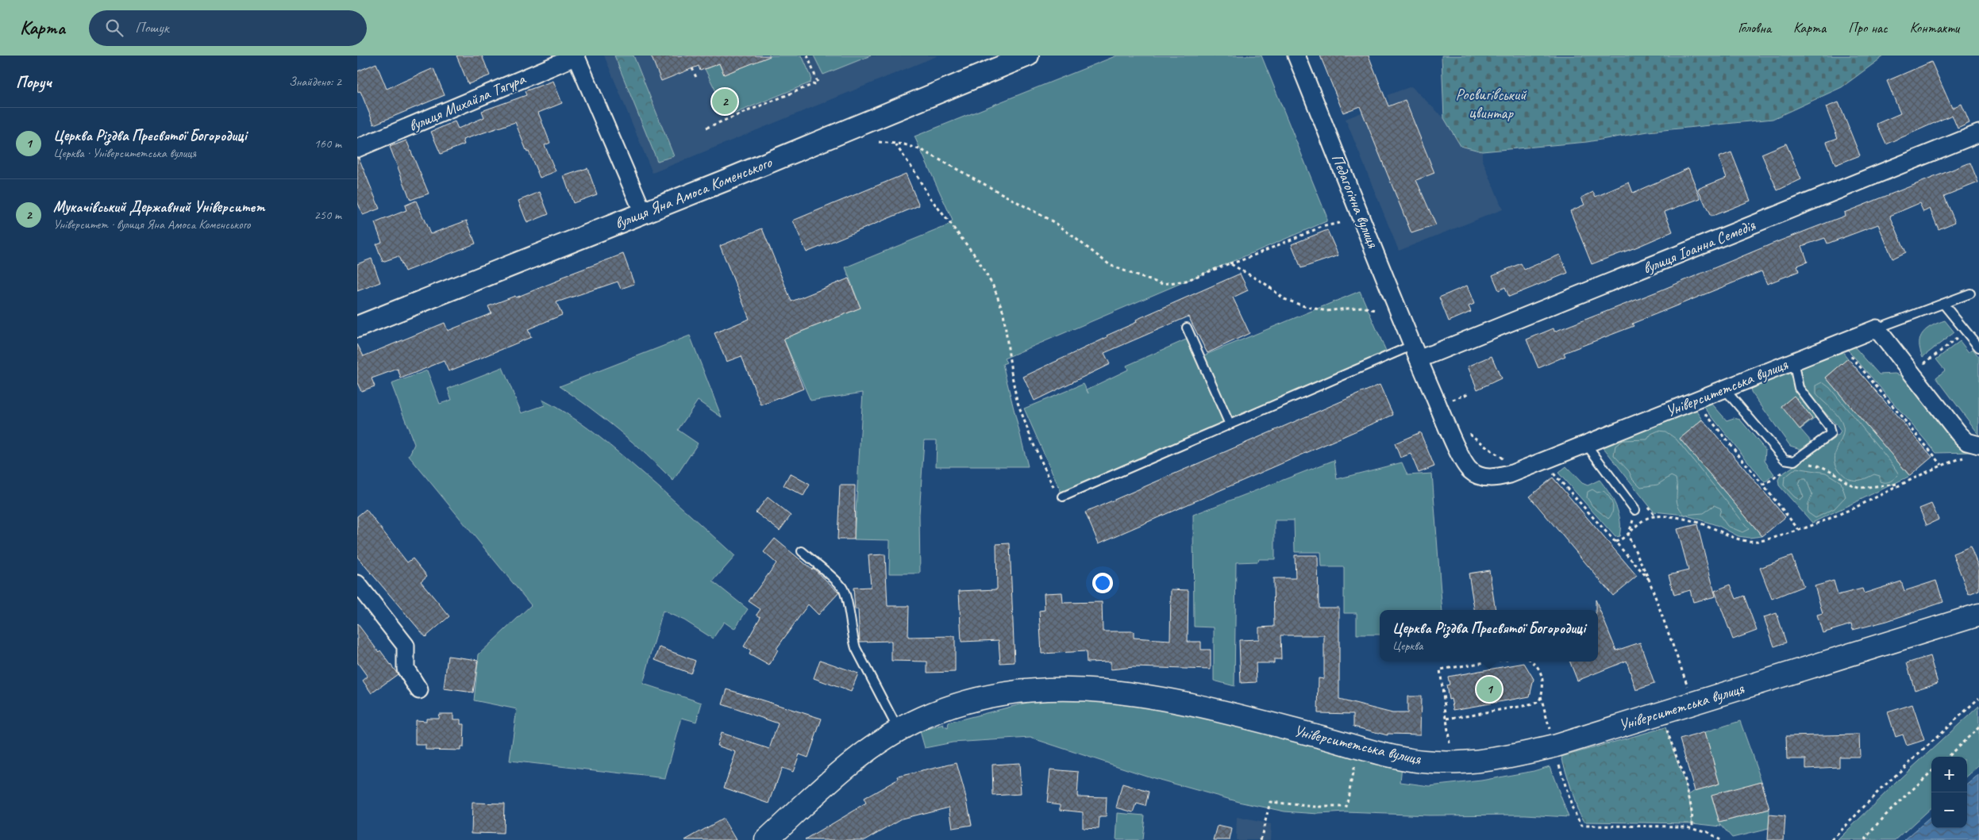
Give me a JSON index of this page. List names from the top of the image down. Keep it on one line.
{"streets":{"main road":["Університетська вулиця"],"street":["вулиця Михайла Тягура","вулиця Яна Амоса Коменського","Педагогічна вулиця","вулиця Іоанна Семедія"]},"crossings":[["Педагогічна вулиця","вулиця Іоанна Семедія"],["Педагогічна вулиця","Університетська вулиця"],["вулиця Іоанна Семедія","Університетська вулиця"]],"parks":["Росвигівський цвинтар"],"page":{"header":"Карта","search":"Пошук","nav":["Головна","Карта","Про нас","Контакти"],"heading":["Поруч","Знайдено: 2"],"pins":["2","1"],"list":[{"mark":"1","name":"Церква Різдва Пресвятої Богородиці","note":"Церква · Університетська вулиця","value":"160 m"},{"mark":"2","name":"Мукачівський Державний Університет","note":"Університет · вулиця Яна Амоса Коменського","value":"250 m"}],"popup":["Церква Різдва Пресвятої Богородиці","Церква"],"map_buttons":["+","−"]}}
